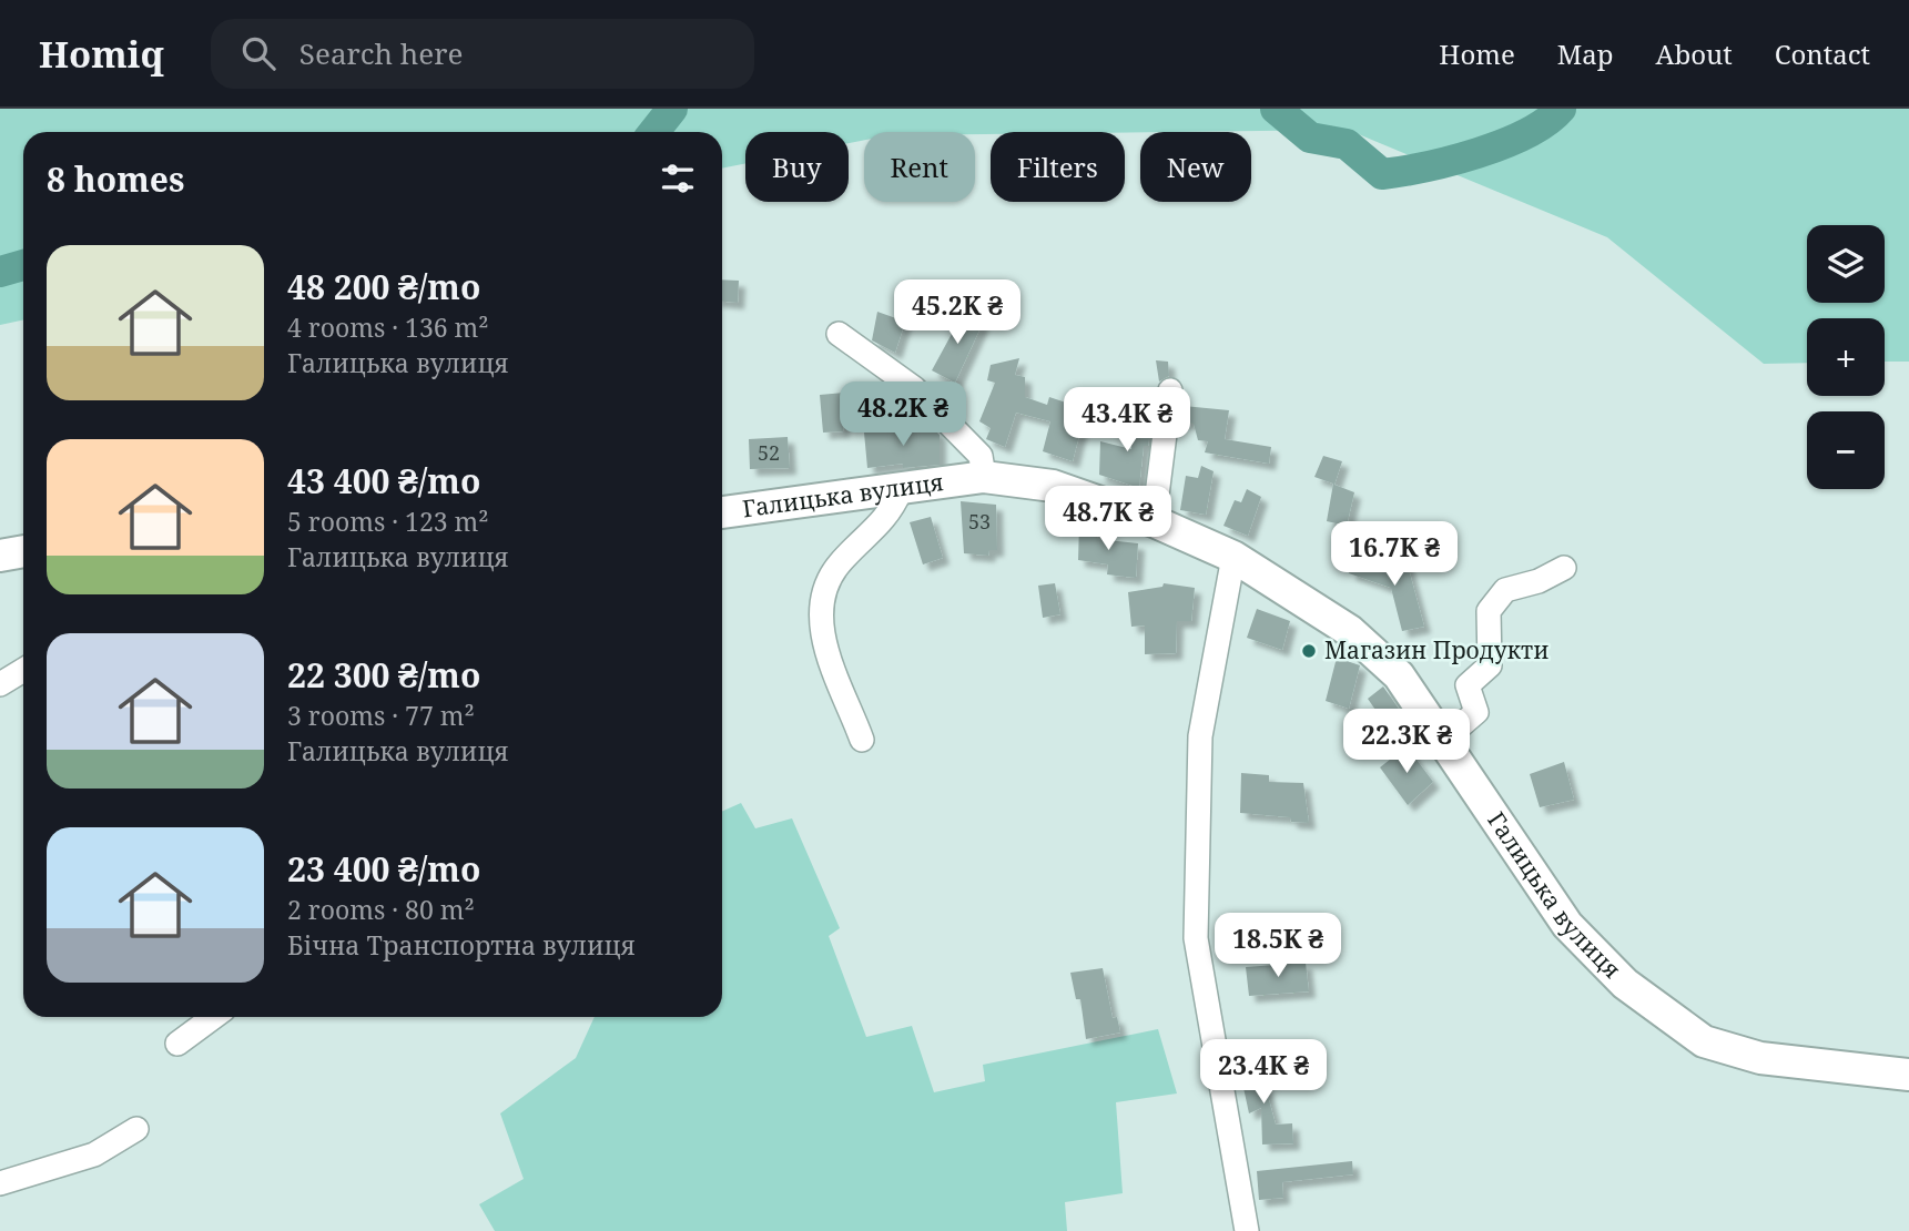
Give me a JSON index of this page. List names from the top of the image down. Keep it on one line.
{"streets":{"main road":["Галицька вулиця"]},"places":["Магазин Продукти"],"house_numbers":["52","53"],"page":{"header":"Homiq","search":"Search here","nav":["Home","Map","About","Contact"],"chip":["Buy","Rent","Filters","New"],"heading":"8 homes","map_buttons":["+","−"],"list":[{"name":"48 200 ₴/mo","note":"4 rooms · 136 m² · Галицька вулиця"},{"name":"43 400 ₴/mo","note":"5 rooms · 123 m² · Галицька вулиця"},{"name":"22 300 ₴/mo","note":"3 rooms · 77 m² · Галицька вулиця"},{"name":"23 400 ₴/mo","note":"2 rooms · 80 m² · Бічна Транспортна вулиця"}],"price":["45.2K ₴","48.2K ₴","43.4K ₴","48.7K ₴","16.7K ₴","22.3K ₴","18.5K ₴","23.4K ₴"]}}
